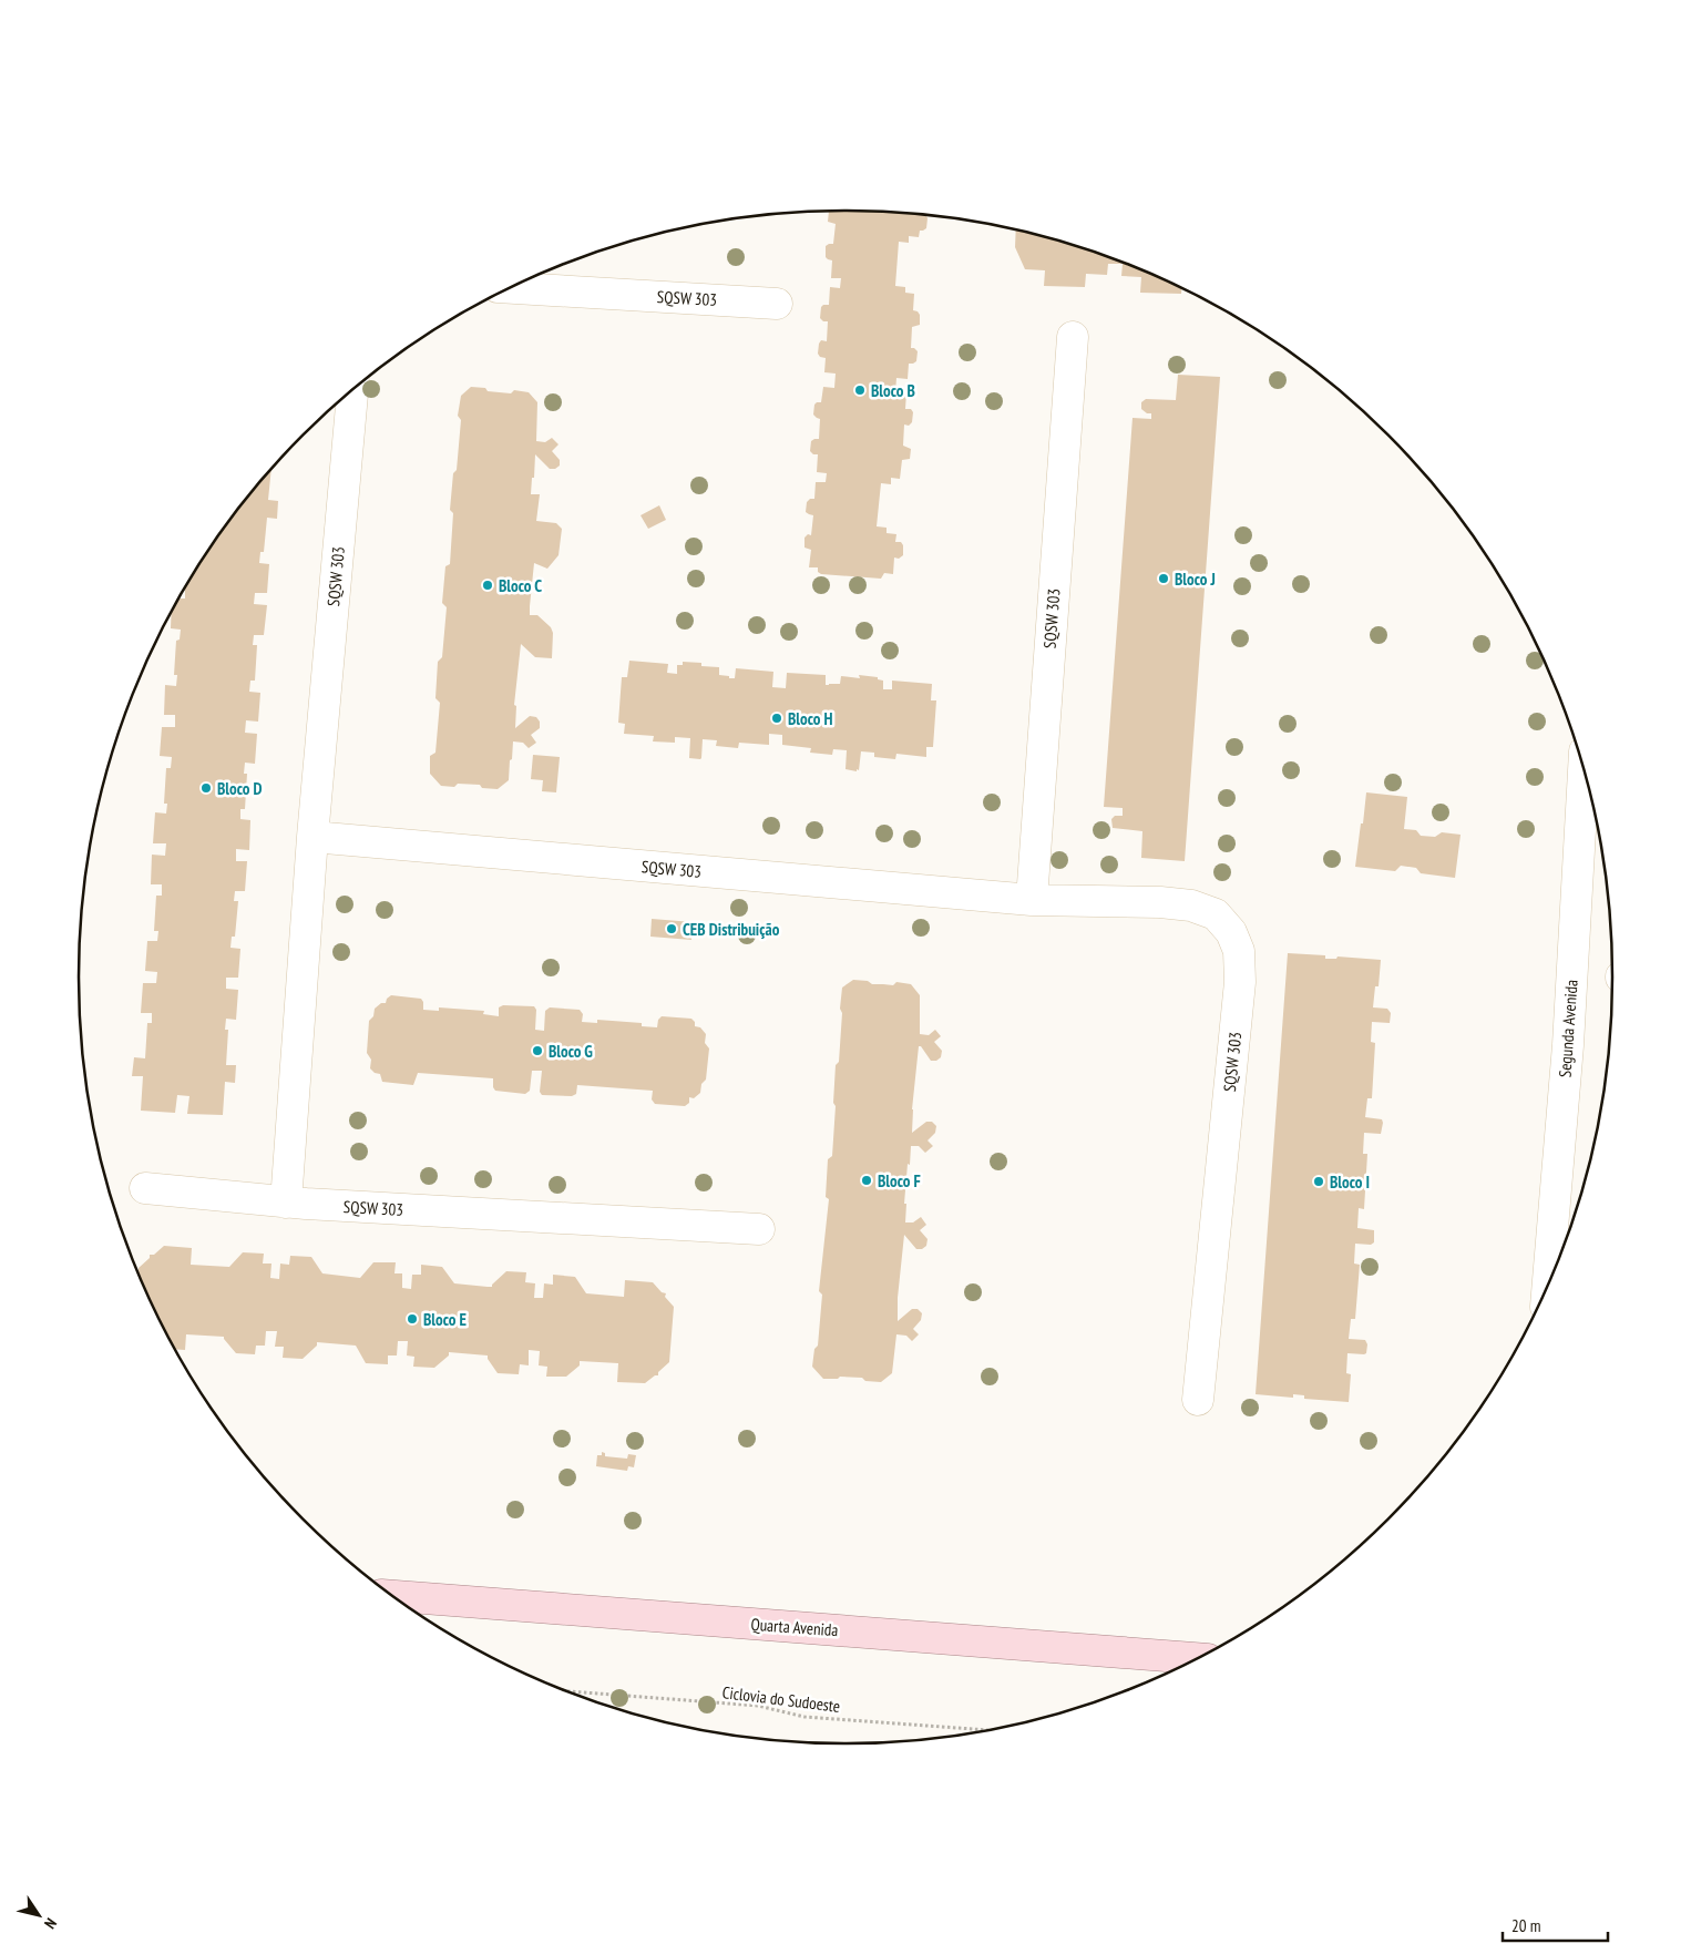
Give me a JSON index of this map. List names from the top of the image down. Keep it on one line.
{"streets":{"main road":["Quarta Avenida"],"street":["SQSW 303","Segunda Avenida"],"path":["Ciclovia do Sudoeste"]},"places":["Bloco B","Bloco J","Bloco C","Bloco H","Bloco D","CEB Distribuição","Bloco G","Bloco F","Bloco I","Bloco E"],"scale_bar":"20 m","north":"bottom right"}
